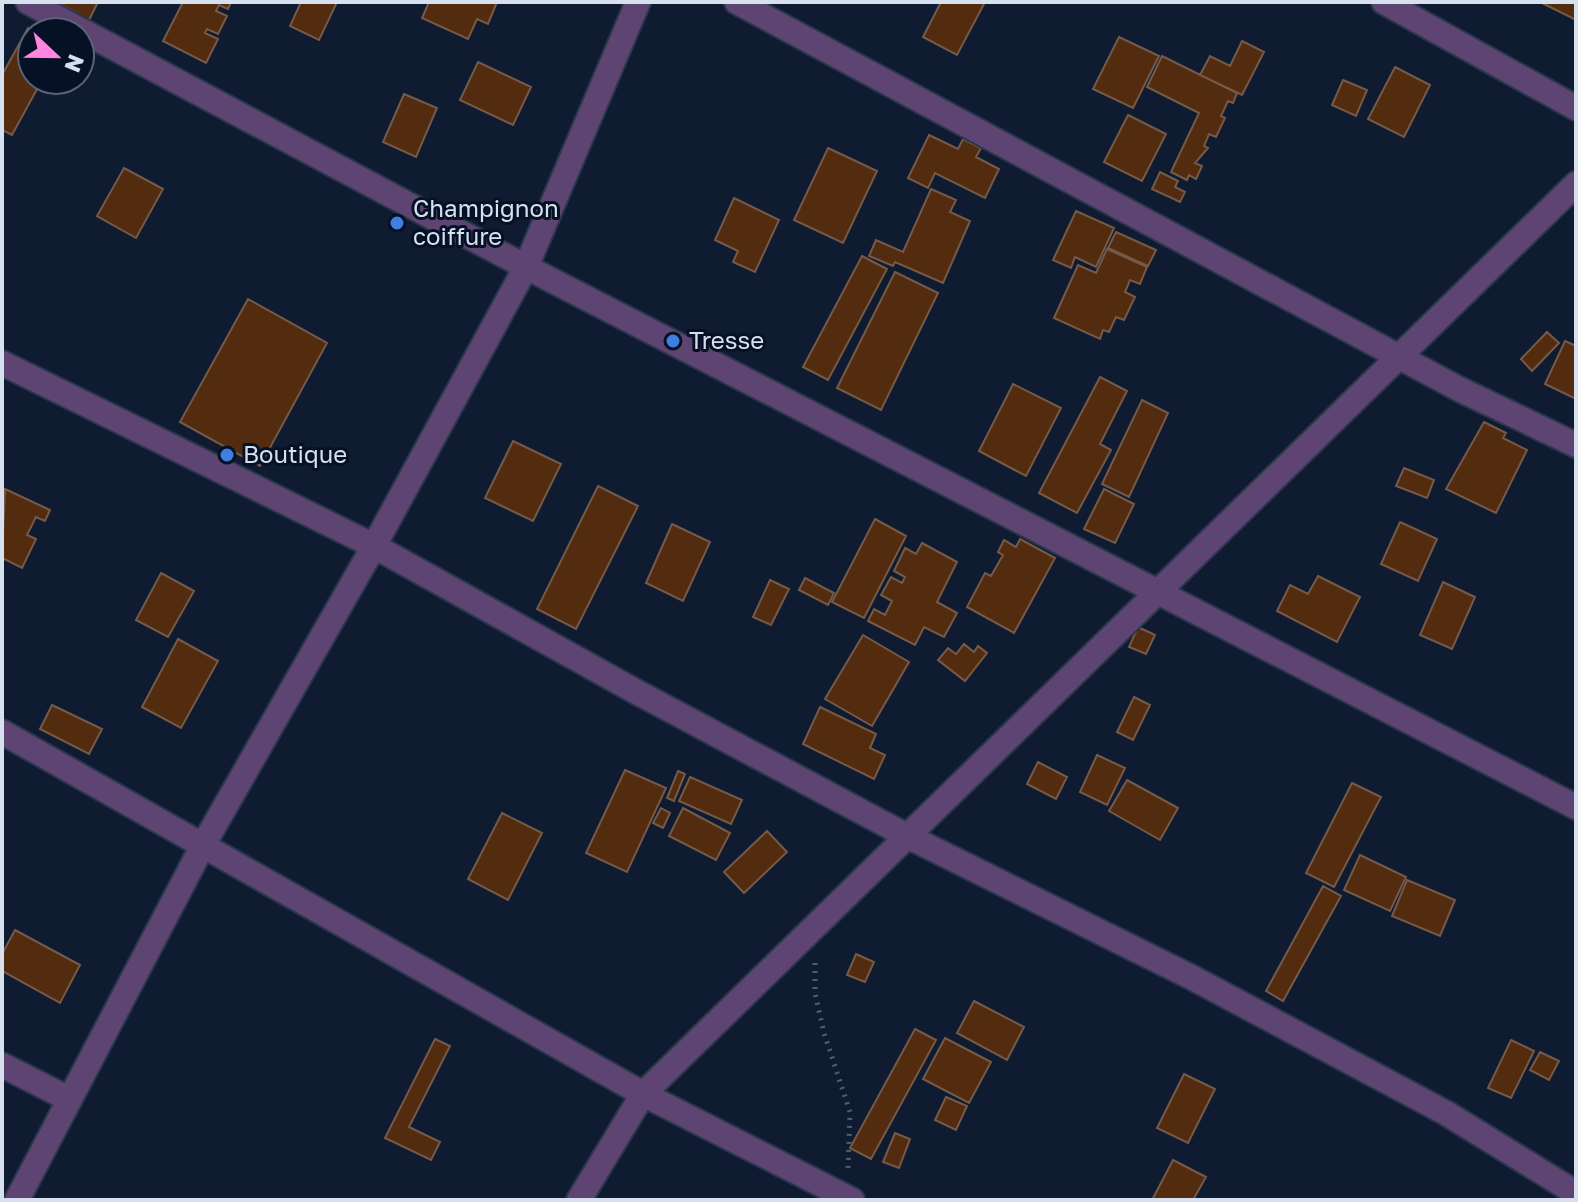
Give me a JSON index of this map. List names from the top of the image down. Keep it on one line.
{"places":["Champignon coiffure","Tresse","Boutique"],"north":"right"}
